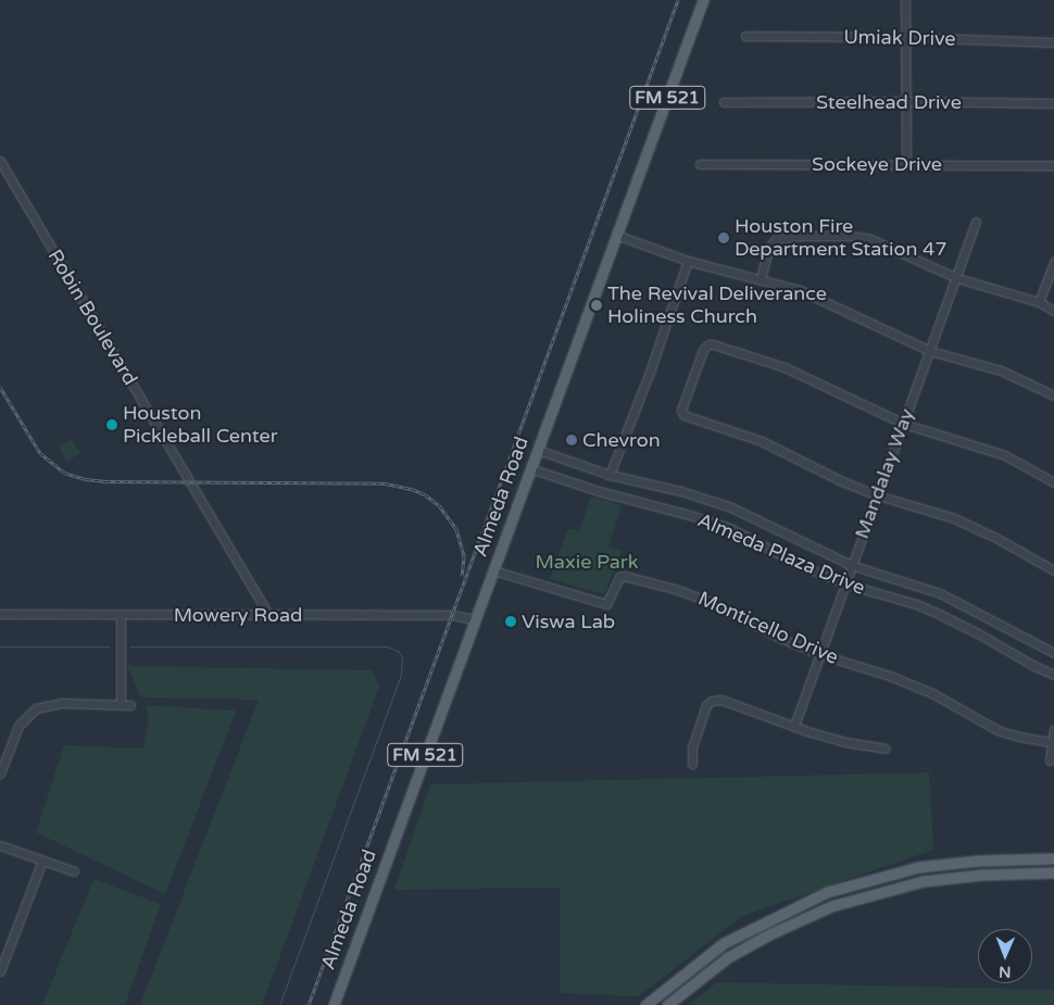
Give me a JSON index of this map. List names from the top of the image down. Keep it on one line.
{"streets":{"main road":["FM 521","Almeda Road"],"street":["Umiak Drive","Steelhead Drive","Sockeye Drive","Robin Boulevard","Mandalay Way","Almeda Plaza Drive","Mowery Road","Monticello Drive"]},"crossings":[["Robin Boulevard","Mowery Road"],["Mandalay Way","Almeda Plaza Drive"],["Mandalay Way","Monticello Drive"],["Almeda Road","Almeda Plaza Drive"],["Almeda Road","Mowery Road"],["Almeda Road","Monticello Drive"]],"parks":["Maxie Park"],"places":["Houston Fire Department Station 47","The Revival Deliverance Holiness Church","Houston Pickleball Center","Chevron","Viswa Lab"],"north":"bottom"}
